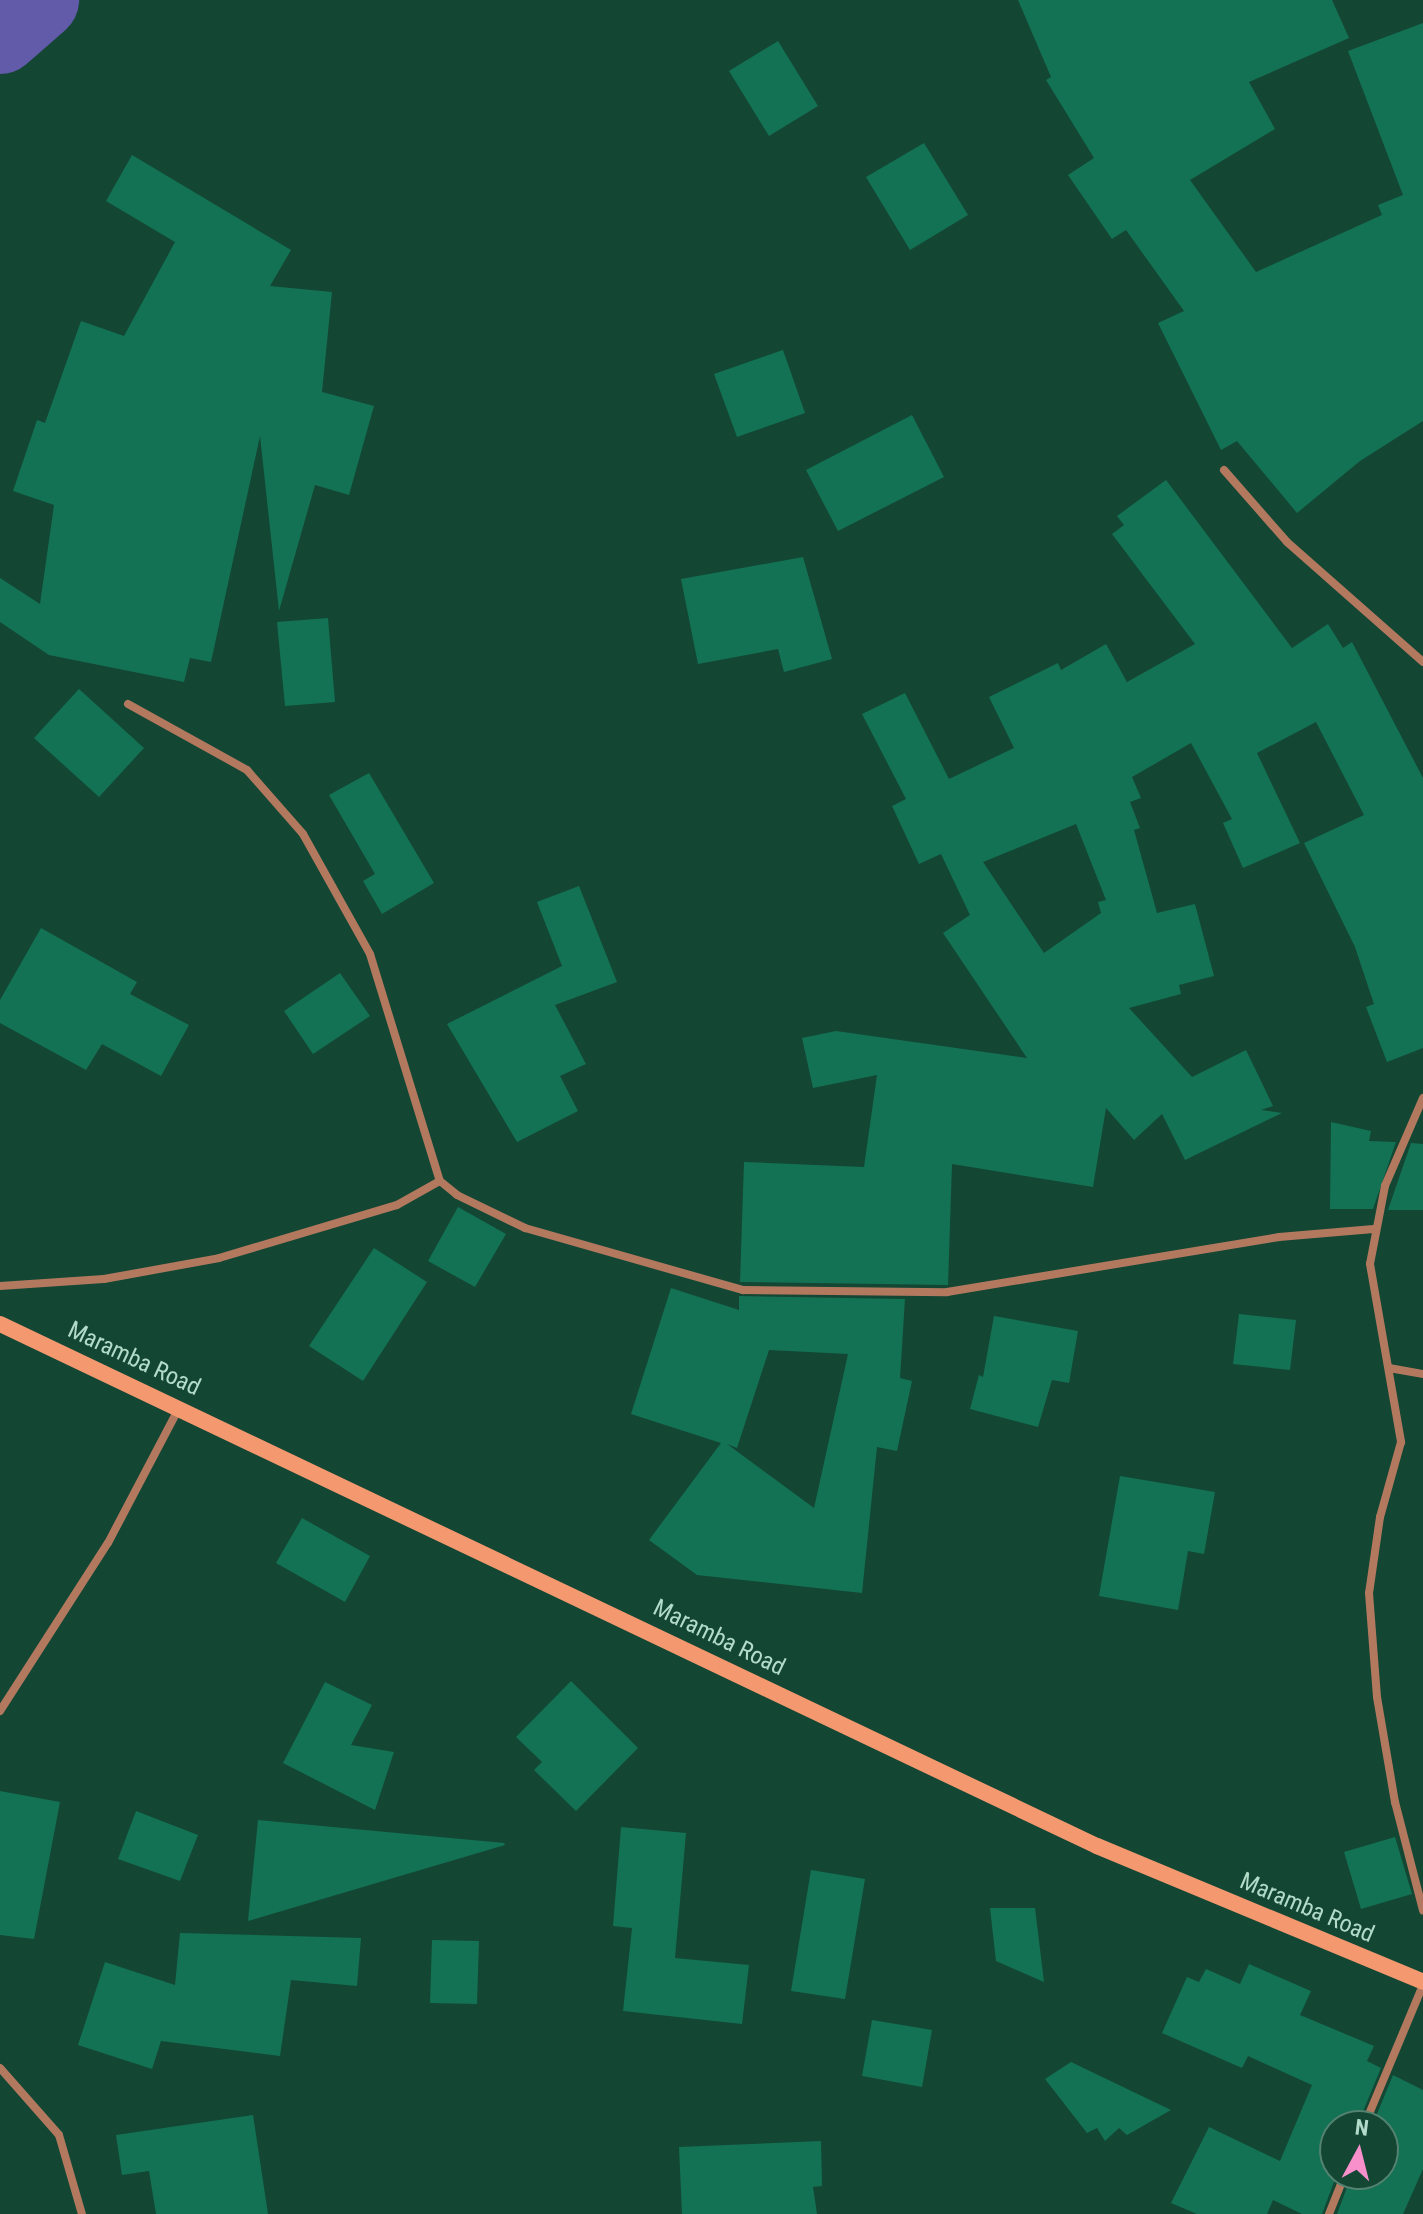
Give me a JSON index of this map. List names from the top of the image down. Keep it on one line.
{"streets":{"street":["Maramba Road"]},"north":"top"}
